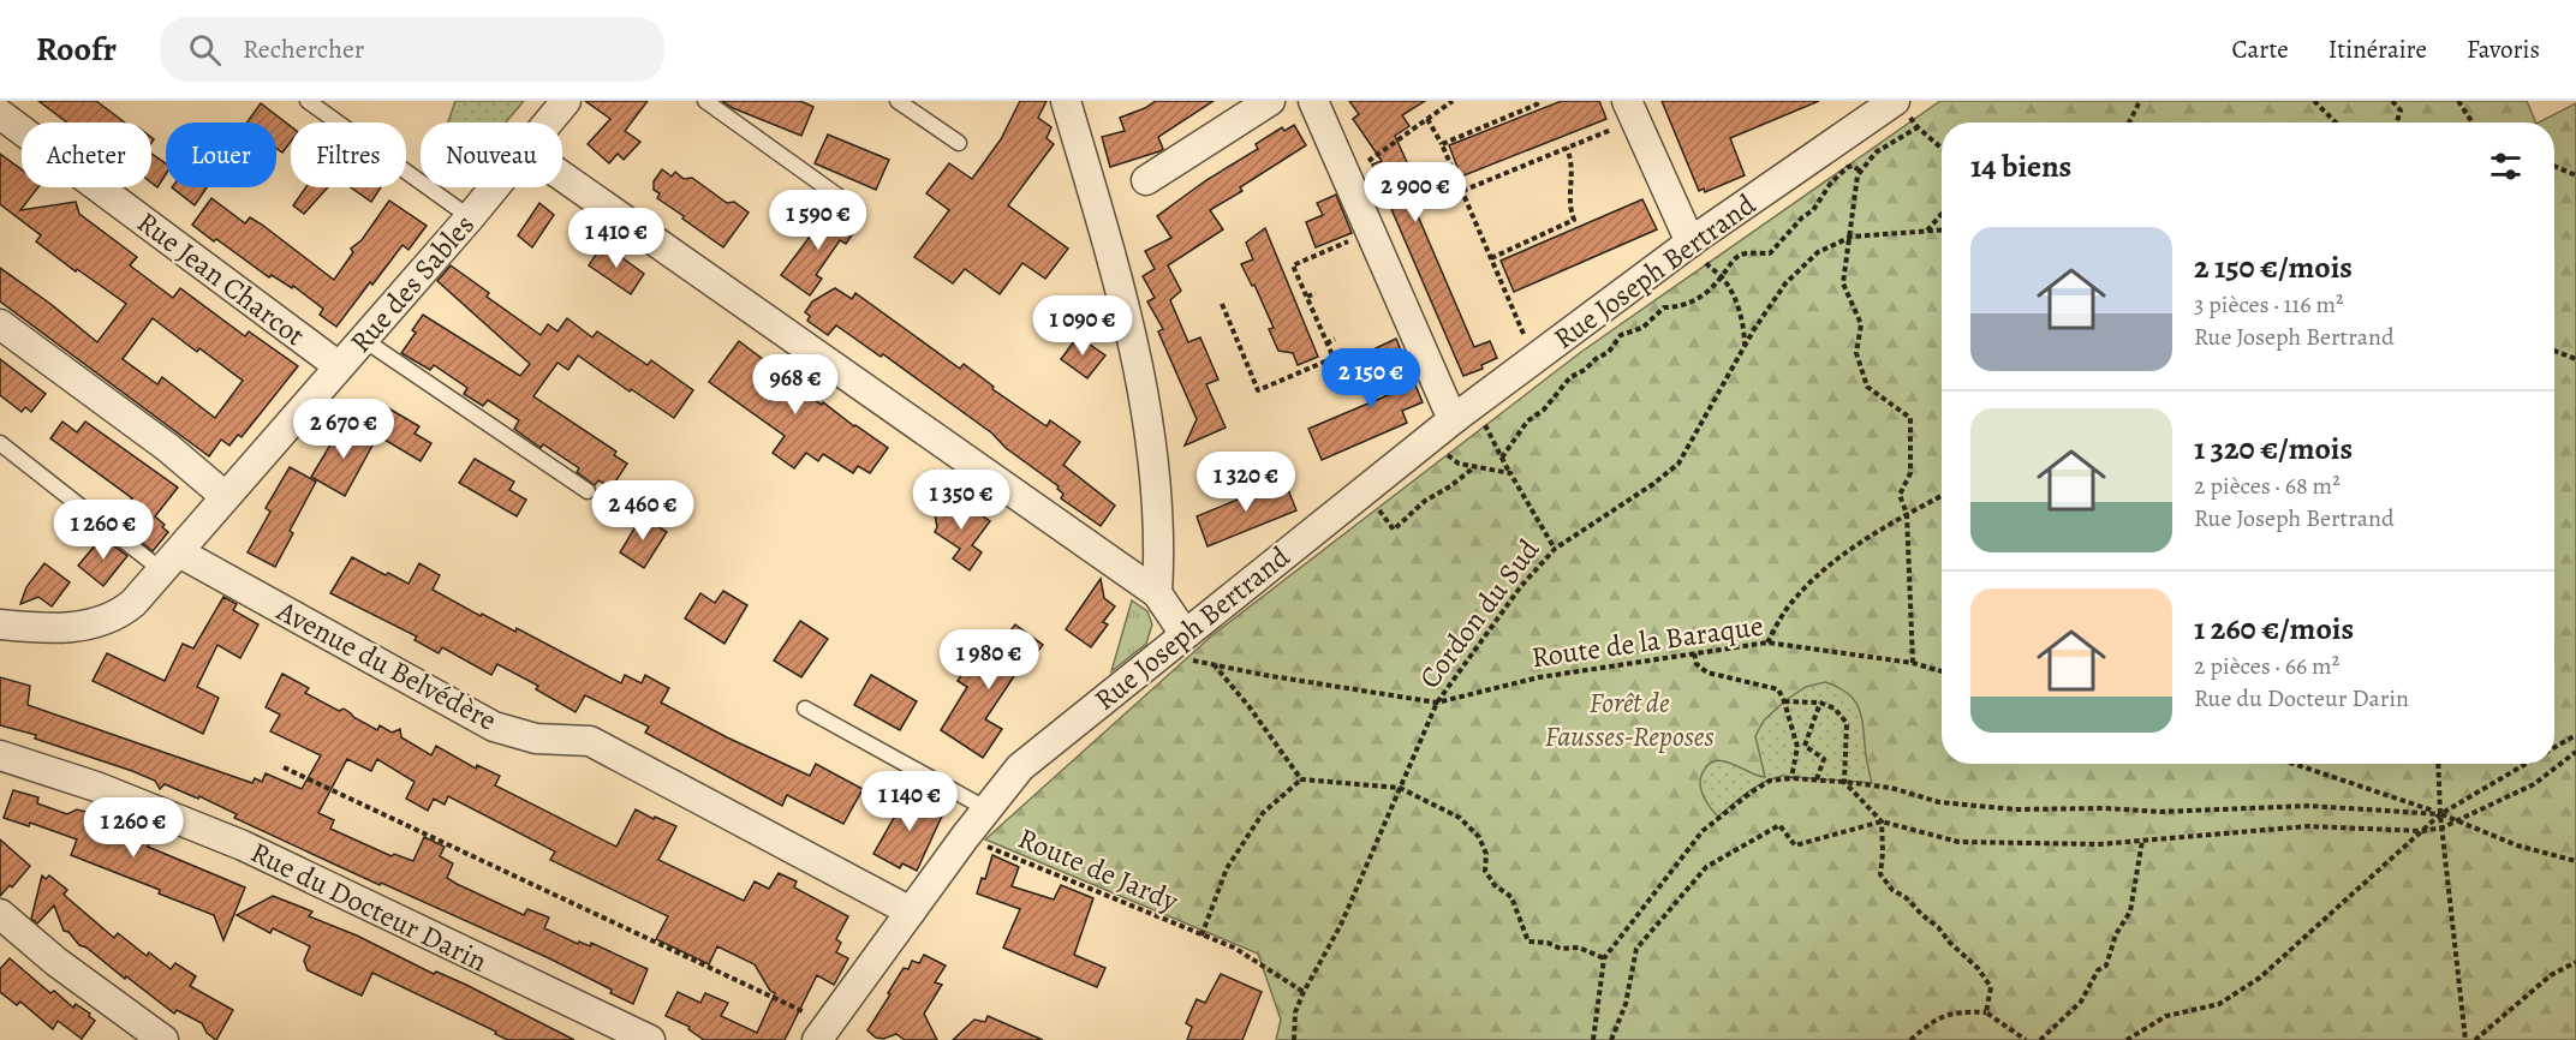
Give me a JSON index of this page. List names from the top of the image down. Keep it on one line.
{"streets":{"street":["Rue Joseph Bertrand","Rue Jean Charcot","Rue des Sables","Avenue du Belvédère","Rue du Docteur Darin"],"path":["Cordon du Sud","Route de la Baraque","Route de Jardy"]},"crossings":[["Rue Joseph Bertrand","Avenue du Belvédère"],["Rue Joseph Bertrand","Route de Jardy"],["Rue Jean Charcot","Rue des Sables"],["Rue des Sables","Avenue du Belvédère"],["Cordon du Sud","Route de la Baraque"],["Cordon du Sud","Route de Jardy"]],"parks":["Forêt de Fausses-Reposes"],"page":{"header":"Roofr","search":"Rechercher","nav":["Carte","Itinéraire","Favoris"],"chip":["Acheter","Louer","Filtres","Nouveau"],"heading":"14 biens","price":["2 900 €","1 590 €","1 410 €","1 090 €","2 150 €","968 €","2 670 €","1 320 €","1 350 €","2 460 €","1 260 €","1 980 €","1 140 €","1 260 €"],"list":[{"name":"2 150 €/mois","note":"3 pièces · 116 m² · Rue Joseph Bertrand"},{"name":"1 320 €/mois","note":"2 pièces · 68 m² · Rue Joseph Bertrand"},{"name":"1 260 €/mois","note":"2 pièces · 66 m² · Rue du Docteur Darin"}]}}
